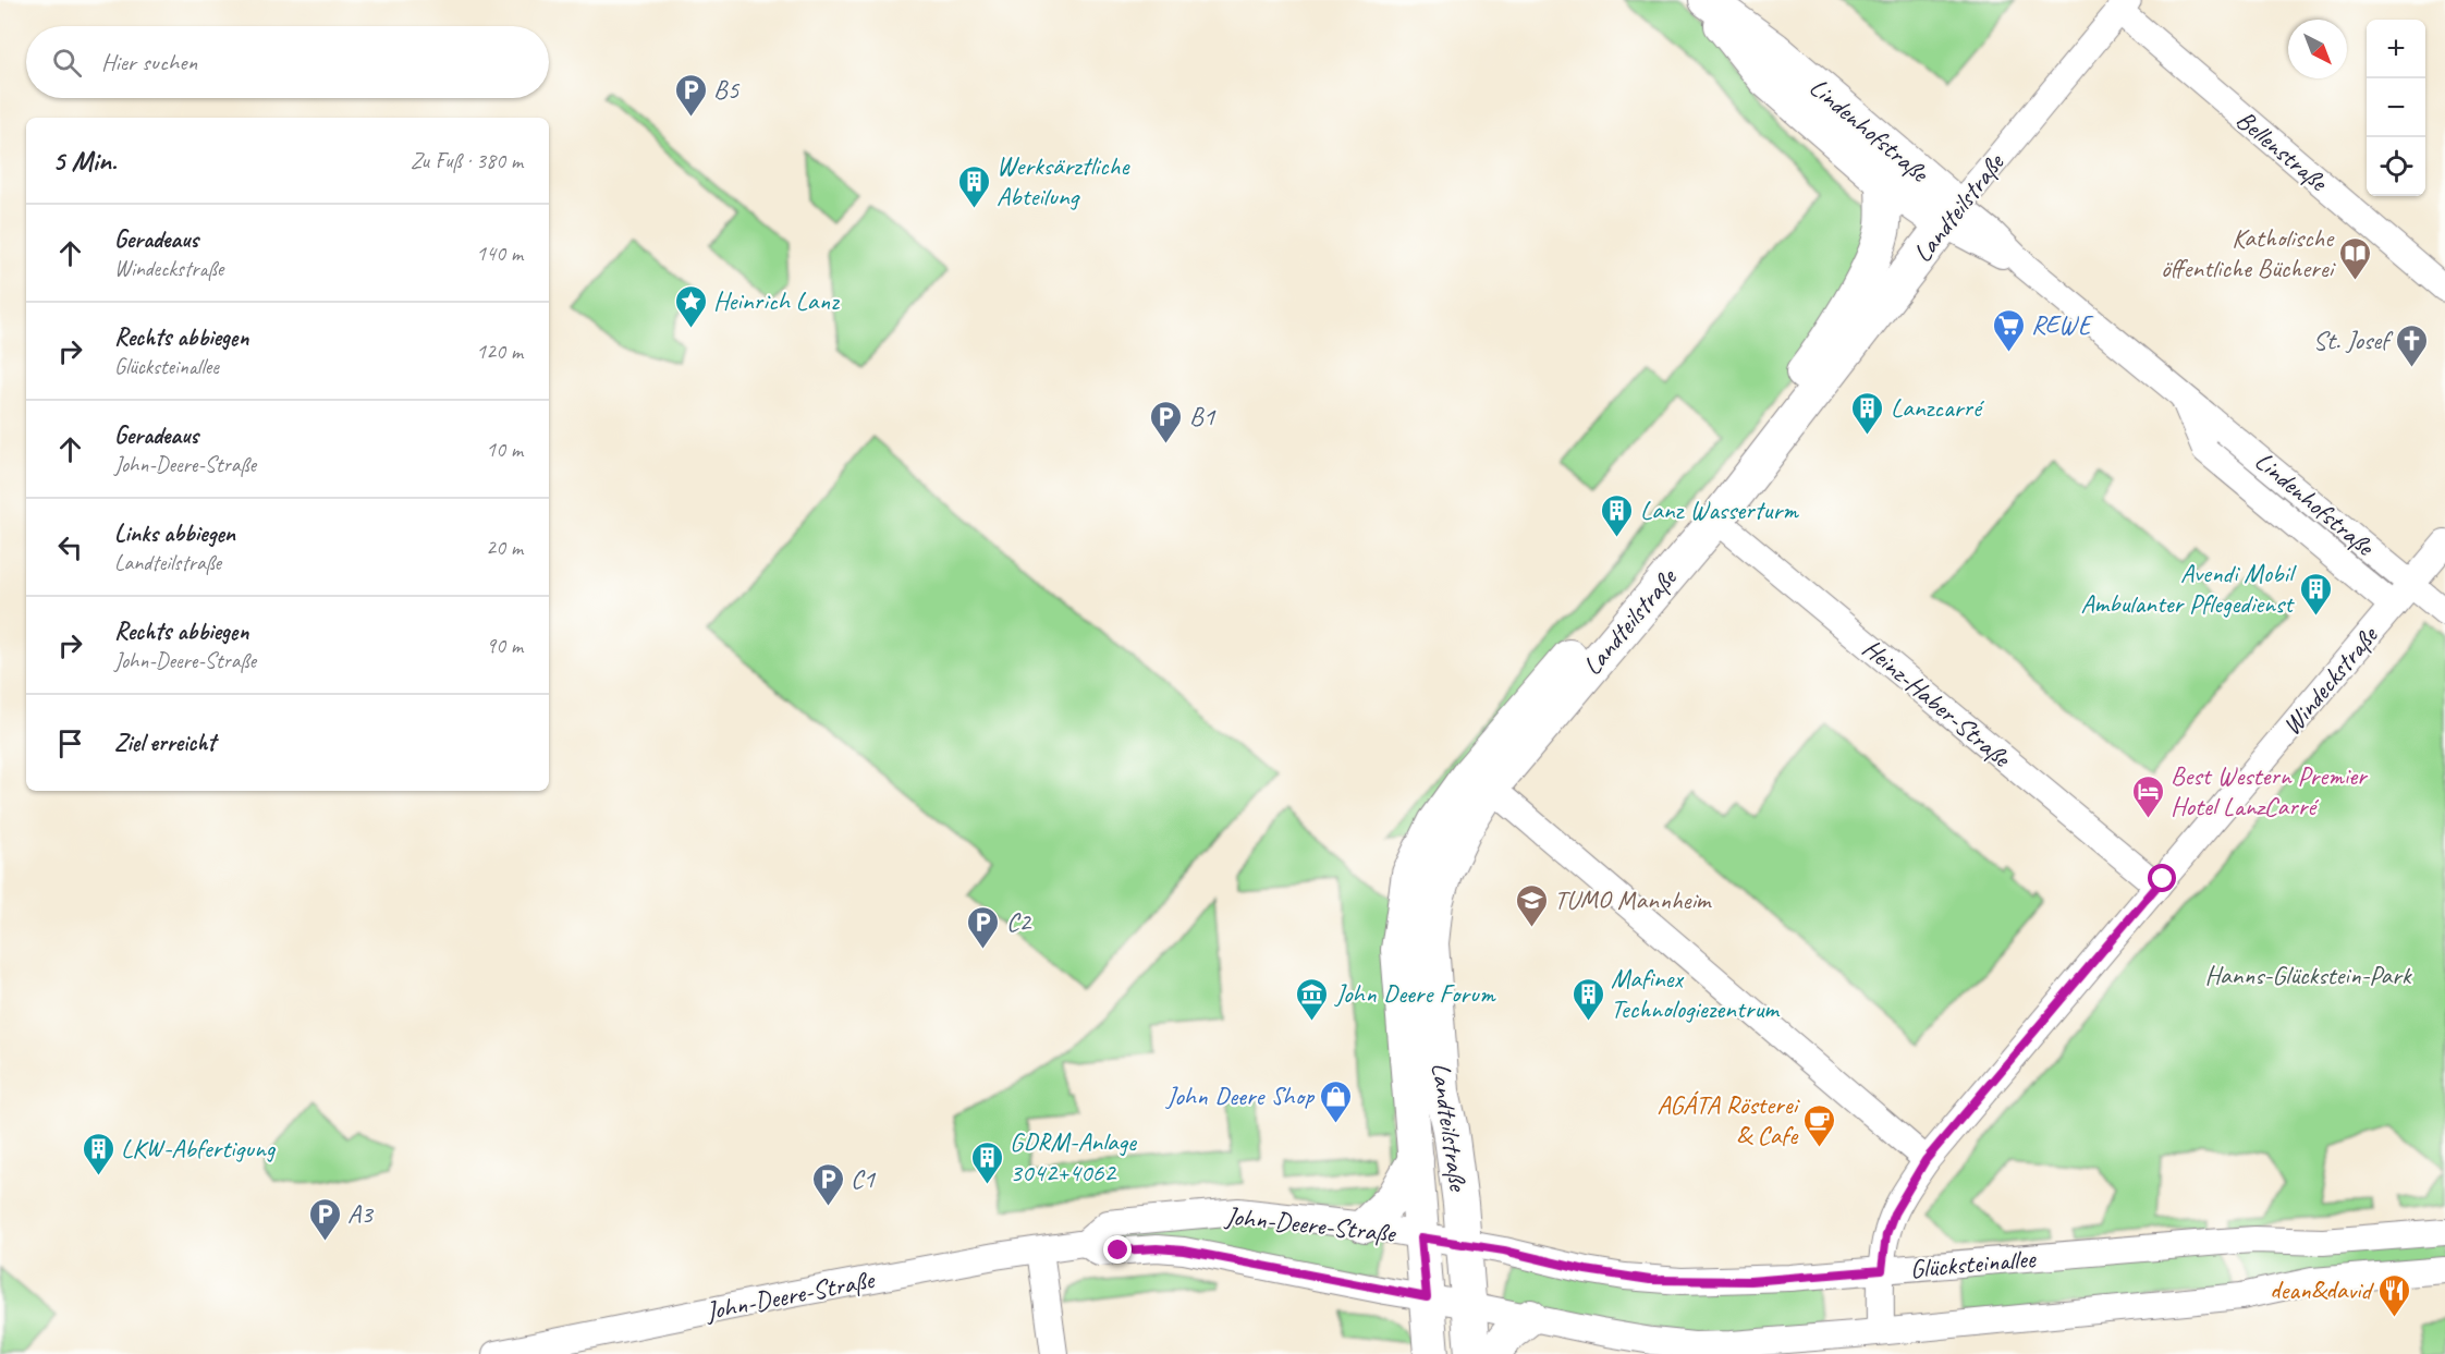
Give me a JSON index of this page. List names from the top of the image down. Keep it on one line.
{"streets":{"street":["Lindenhofstraße","Bellenstraße","Landteilstraße","Windeckstraße","Heinz-Haber-Straße","John-Deere-Straße","Glücksteinallee"]},"crossings":[["Lindenhofstraße","Landteilstraße"],["Lindenhofstraße","Windeckstraße"],["Bellenstraße","Landteilstraße"],["Landteilstraße","Heinz-Haber-Straße"],["Landteilstraße","John-Deere-Straße"],["Landteilstraße","Glücksteinallee"],["Windeckstraße","Heinz-Haber-Straße"],["Windeckstraße","Glücksteinallee"],["John-Deere-Straße","Glücksteinallee"]],"parks":["Hanns-Glückstein-Park"],"places":{"parking":["B5","B1","C2","C1","A3"],"building":["Werksärztliche Abteilung","Lanzcarré","Lanz Wasserturm","Avendi Mobil Ambulanter Pflegedienst","Mafinex Technologiezentrum","LKW-Abfertigung","GDRM-Anlage 3042+4062"],"library":["Katholische öffentliche Bücherei"],"place":["Heinrich Lanz"],"supermarket":["REWE"],"church":["St. Josef"],"hotel":["Best Western Premier Hotel LanzCarré"],"school or university":["TUMO Mannheim"],"museum":["John Deere Forum"],"shop":["John Deere Shop"],"cafe":["AGÁTA Rösterei & Cafe"],"restaurant":["dean&david"]},"north":"bottom right","page":{"map_buttons":["+","−"],"search":"Hier suchen","heading":["5 Min.","Zu Fuß · 380 m"],"list":[["Geradeaus","Windeckstraße","140 m"],["Rechts abbiegen","Glücksteinallee","120 m"],["Geradeaus","John-Deere-Straße","10 m"],["Links abbiegen","Landteilstraße","20 m"],["Rechts abbiegen","John-Deere-Straße","90 m"],"Ziel erreicht"]}}
